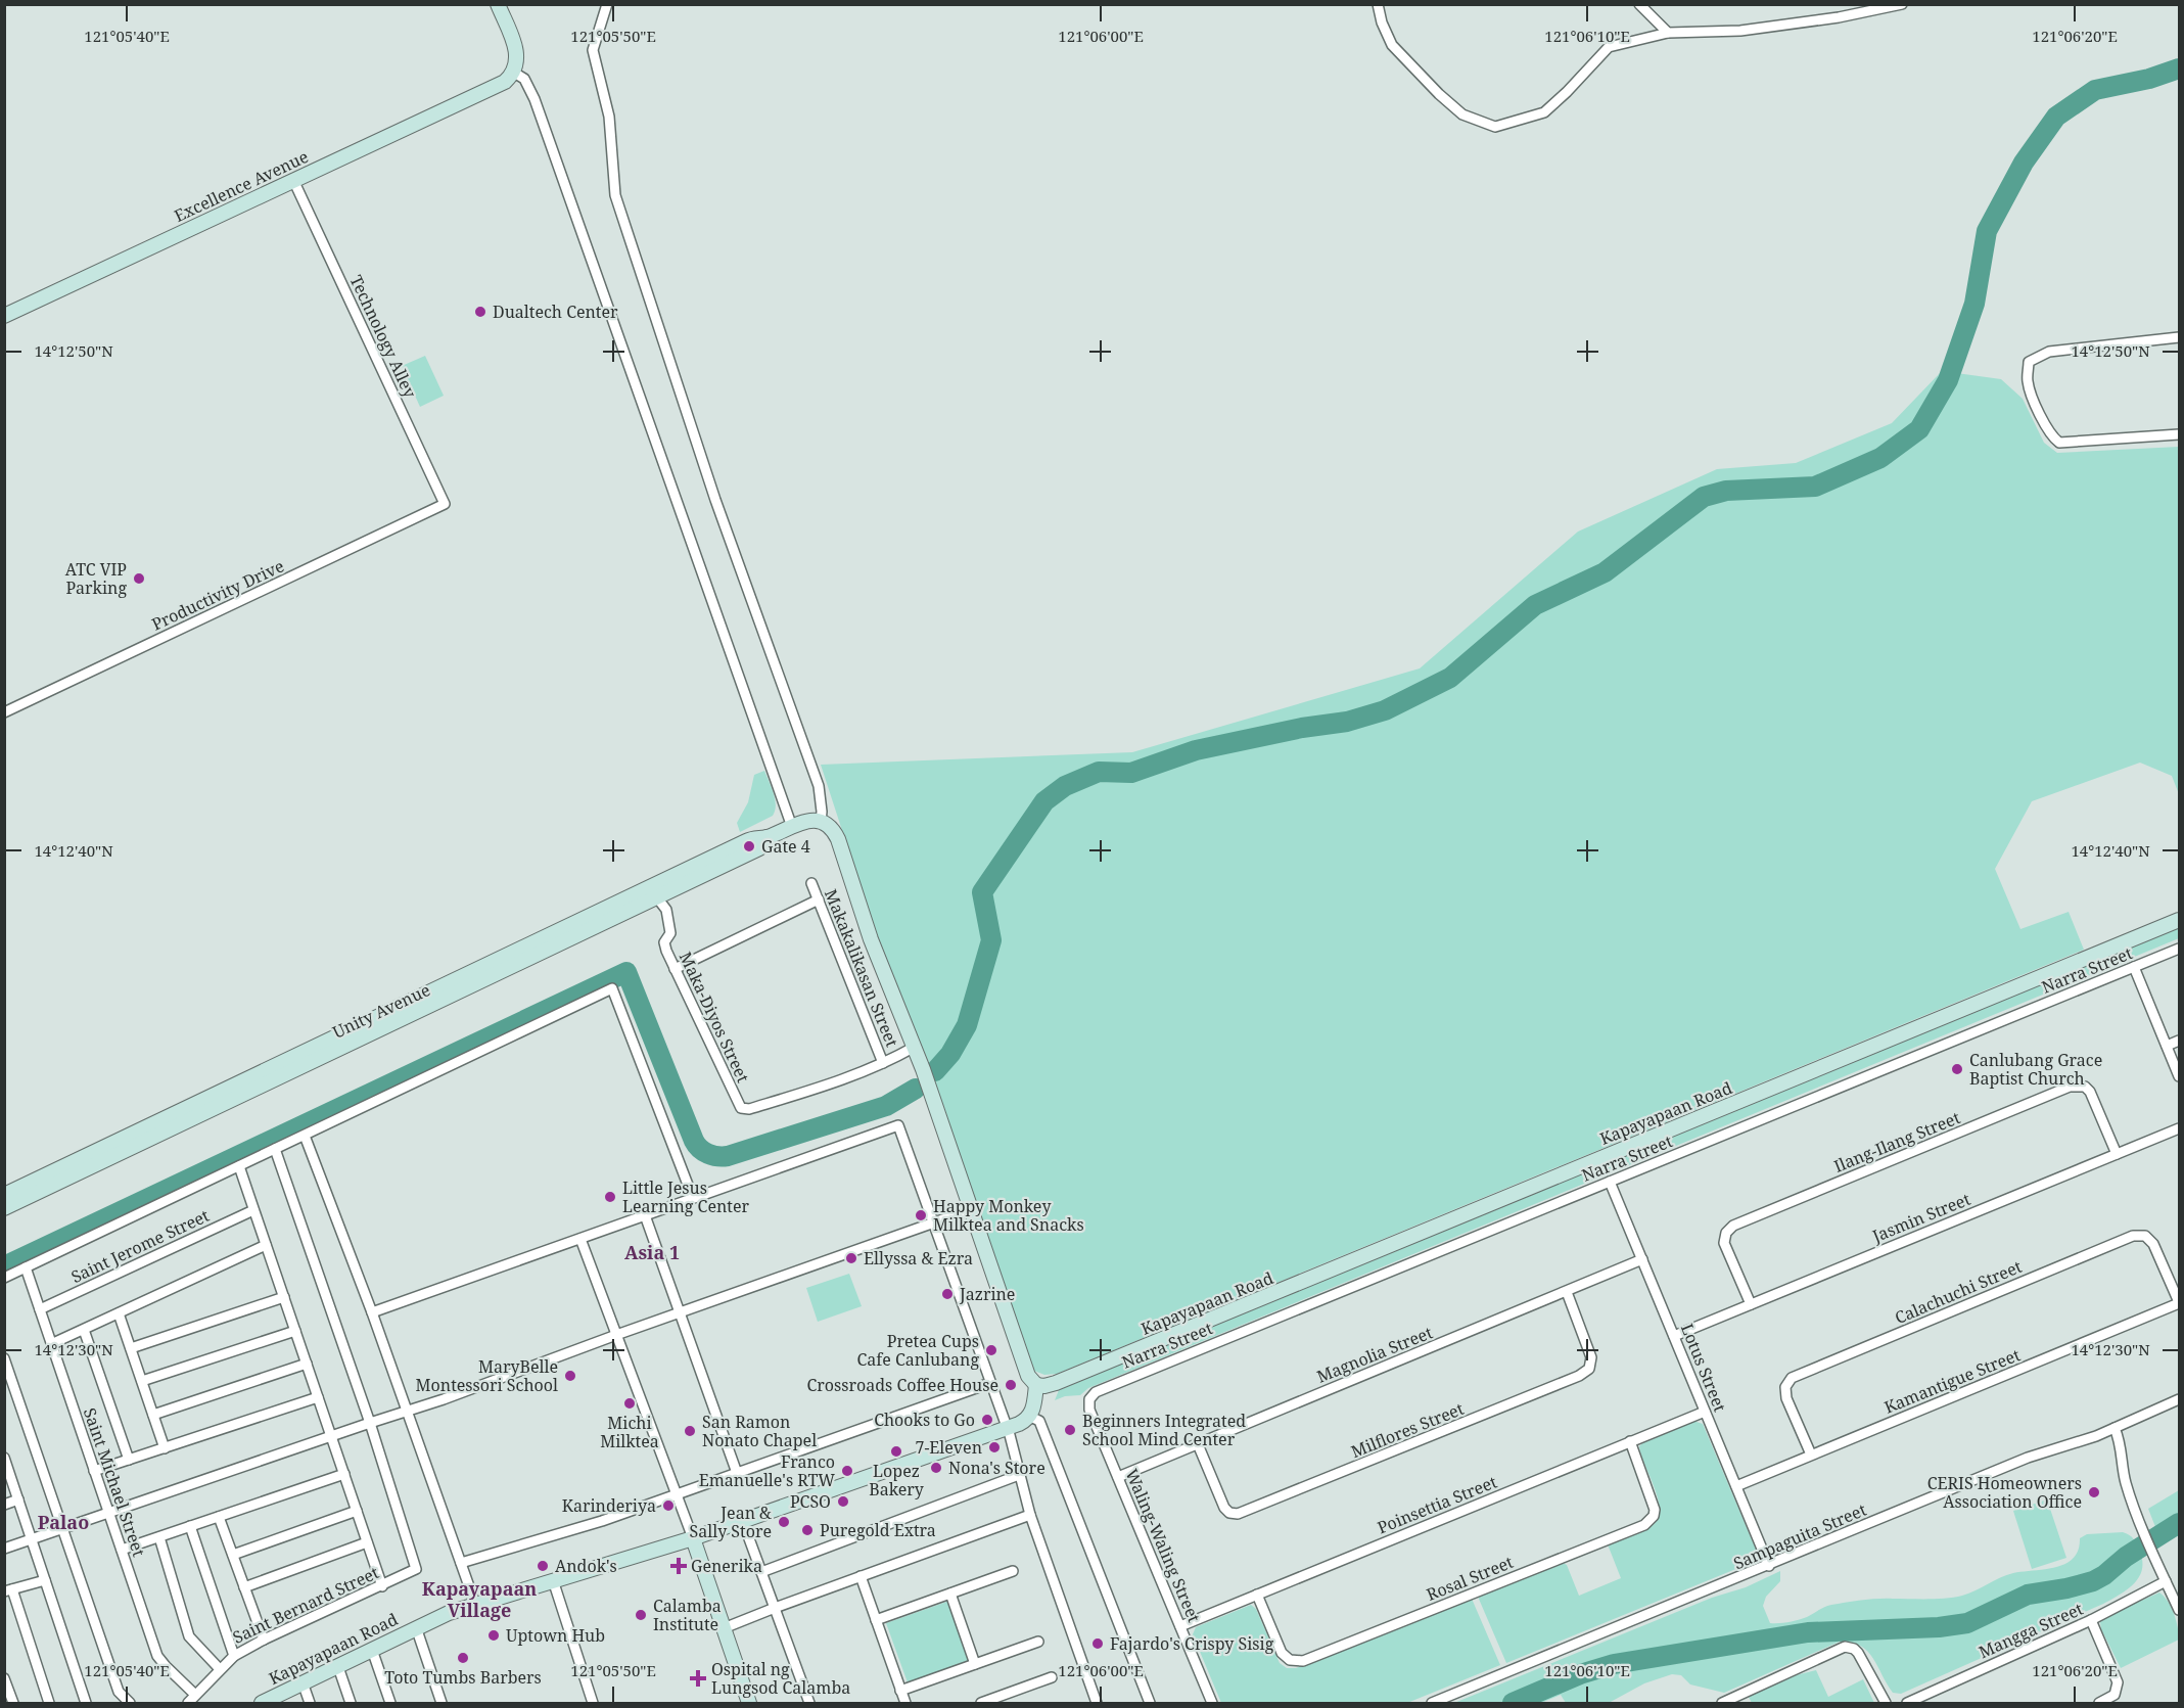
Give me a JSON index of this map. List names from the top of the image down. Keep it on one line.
{"streets":{"street":["Excellence Avenue","Technology Alley","Productivity Drive","Makakalikasan Street","Narra Street","Unity Avenue","Maka-Diyos Street","Kapayapaan Road","Ilang-Ilang Street","Jasmin Street","Saint Jerome Street","Calachuchi Street","Magnolia Street","Lotus Street","Kamantigue Street","Milflores Street","Saint Michael Street","Poinsettia Street","Sampaguita Street","Waling-Waling Street","Rosal Street","Saint Bernard Street","Mangga Street"]},"crossings":[["Excellence Avenue","Technology Alley"],["Technology Alley","Productivity Drive"],["Makakalikasan Street","Maka-Diyos Street"],["Narra Street","Lotus Street"],["Narra Street","Waling-Waling Street"],["Unity Avenue","Maka-Diyos Street"],["Ilang-Ilang Street","Jasmin Street"],["Jasmin Street","Lotus Street"],["Saint Jerome Street","Saint Michael Street"],["Calachuchi Street","Kamantigue Street"],["Magnolia Street","Lotus Street"],["Magnolia Street","Milflores Street"],["Magnolia Street","Waling-Waling Street"],["Lotus Street","Kamantigue Street"],["Lotus Street","Poinsettia Street"],["Lotus Street","Sampaguita Street"],["Saint Michael Street","Saint Bernard Street"],["Poinsettia Street","Waling-Waling Street"],["Poinsettia Street","Rosal Street"]],"districts":["Asia 1","Palao","Kapayapaan Village"],"places":{"other":["Dualtech Center","ATC VIP Parking","Gate 4","Canlubang Grace Baptist Church","Little Jesus Learning Center","Happy Monkey Milktea and Snacks","Ellyssa & Ezra","Jazrine","Pretea Cups Cafe Canlubang","MaryBelle Montessori School","Crossroads Coffee House","Michi Milktea","Chooks to Go","Beginners Integrated School Mind Center","San Ramon Nonato Chapel","7-Eleven","Lopez Bakery","Nona's Store","Franco Emanuelle's RTW","CERIS Homeowners Association Office","PCSO","Karinderiya","Jean & Sally Store","Puregold Extra","Andok's","Calamba Institute","Uptown Hub","Fajardo's Crispy Sisig","Toto Tumbs Barbers"],"health":["Generika","Ospital ng Lungsod Calamba"]},"coordinates":["121°05'40\"E","121°05'50\"E","121°06'00\"E","121°06'10\"E","121°06'20\"E","14°12'50\"N","14°12'40\"N","14°12'30\"N"]}
